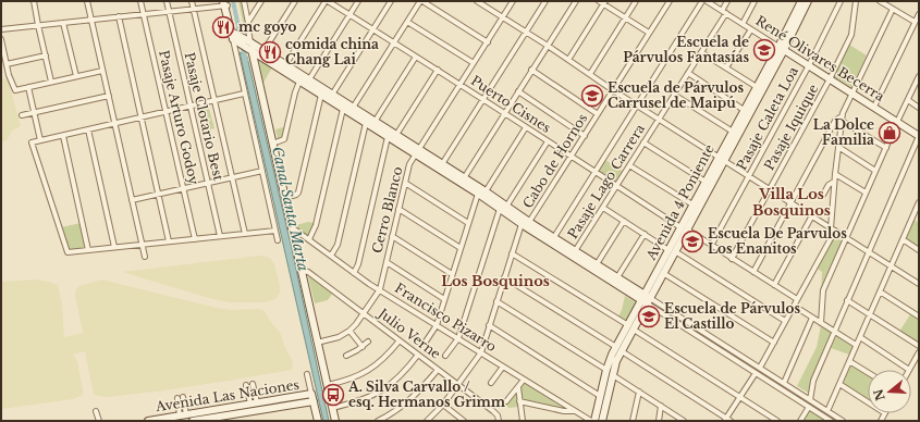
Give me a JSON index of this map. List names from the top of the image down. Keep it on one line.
{"streets":{"street":["René Olivares Becerra","Puerto Cisnes","Pasaje Clotario Best","Pasaje Arturo Godoy","Pasaje Caleta Loa","Pasaje Iquique","Cabo de Hornos","Pasaje Lago Carrera","Avenida 4 Poniente","Cerro Blanco","Francisco Pizarro","Julio Verne","Avenida Las Naciones"]},"crossings":[["René Olivares Becerra","Pasaje Caleta Loa"],["René Olivares Becerra","Pasaje Iquique"],["René Olivares Becerra","Pasaje Lago Carrera"],["René Olivares Becerra","Avenida 4 Poniente"],["Puerto Cisnes","Pasaje Caleta Loa"],["Puerto Cisnes","Pasaje Iquique"],["Puerto Cisnes","Cabo de Hornos"],["Puerto Cisnes","Pasaje Lago Carrera"],["Puerto Cisnes","Avenida 4 Poniente"],["Puerto Cisnes","Cerro Blanco"],["Cabo de Hornos","Francisco Pizarro"],["Cabo de Hornos","Julio Verne"],["Cerro Blanco","Francisco Pizarro"],["Cerro Blanco","Julio Verne"]],"districts":["Villa Los Bosquinos","Los Bosquinos"],"water":["Canal Santa Marta"],"places":{"restaurant":["mc goyo","comida china Chang Lai"],"school or university":["Escuela de Párvulos Fantasías","Escuela de Párvulos Carrusel de Maipú","Escuela De Parvulos Los Enanitos","Escuela de Párvulos El Castillo"],"shop":["La Dolce Familia"],"bus stop":["A. Silva Carvallo / esq. Hermanos Grimm"]},"north":"left"}
